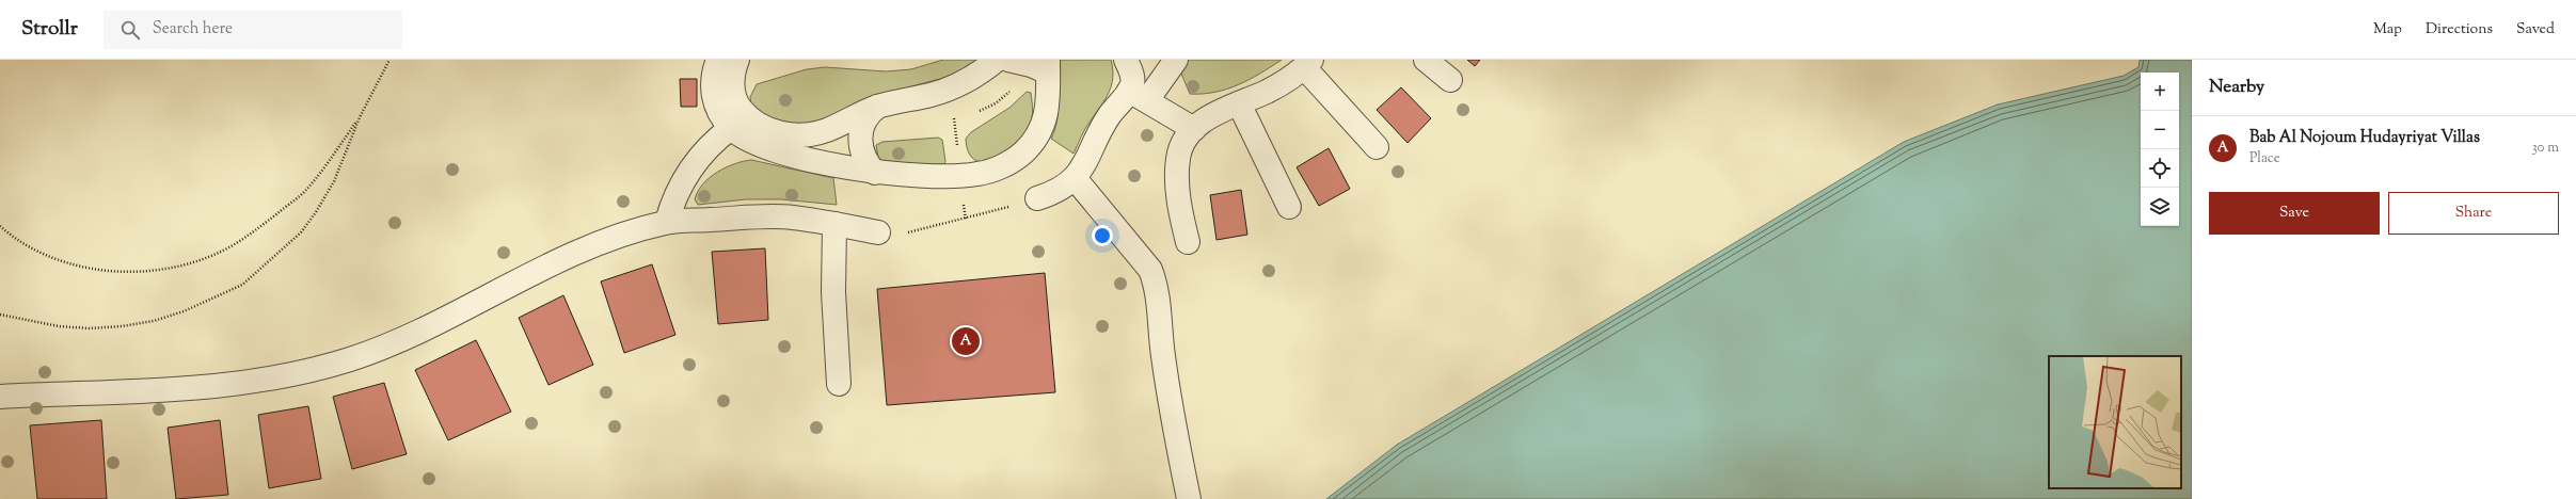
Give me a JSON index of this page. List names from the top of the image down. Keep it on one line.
{"page":{"header":"Strollr","search":"Search here","nav":["Map","Directions","Saved"],"heading":"Nearby","map_buttons":["+","−"],"list":[{"mark":"A","name":"Bab Al Nojoum Hudayriyat Villas","note":"Place","value":"30 m"}],"buttons":["Save","Share"],"pins":"A"}}
